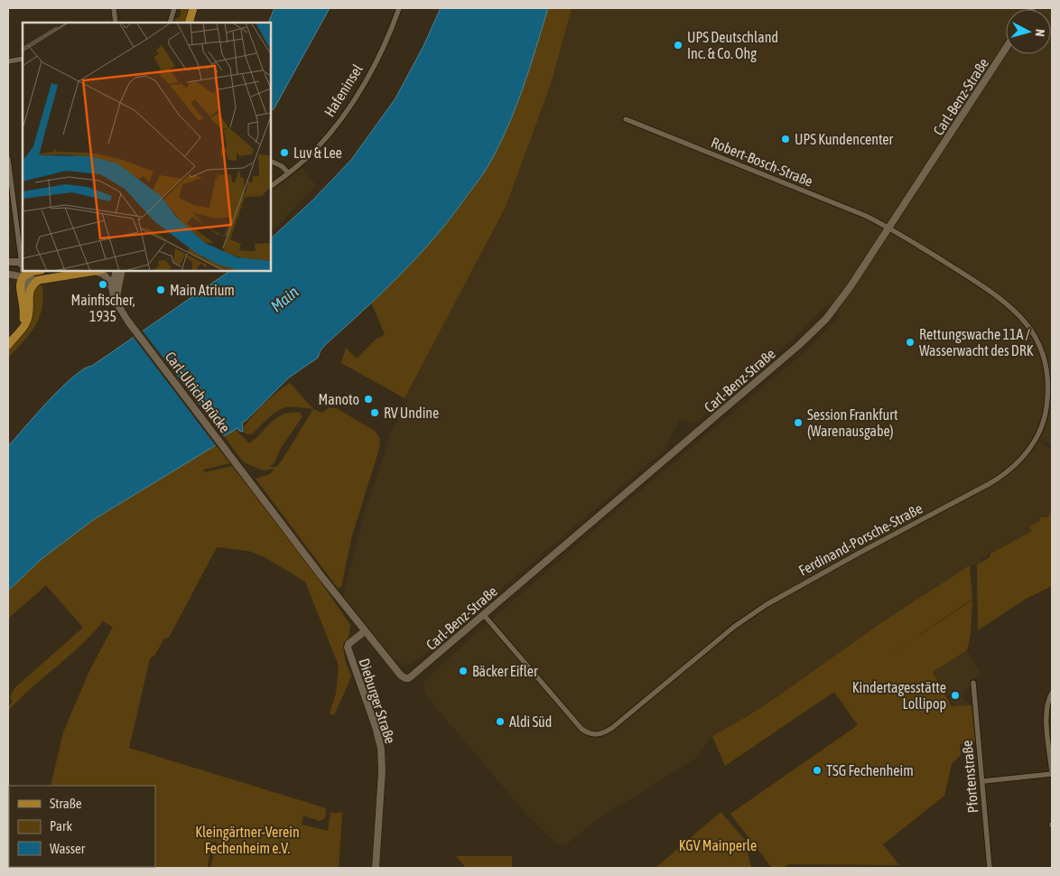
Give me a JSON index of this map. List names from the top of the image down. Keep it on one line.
{"streets":{"main road":["Carl-Benz-Straße","Carl-Ulrich-Brücke","Dieburger Straße"],"street":["Hafeninsel","Robert-Bosch-Straße","Ferdinand-Porsche-Straße","Pfortenstraße"]},"crossings":[["Carl-Benz-Straße","Robert-Bosch-Straße"],["Carl-Benz-Straße","Carl-Ulrich-Brücke"],["Carl-Benz-Straße","Ferdinand-Porsche-Straße"],["Robert-Bosch-Straße","Ferdinand-Porsche-Straße"],["Carl-Ulrich-Brücke","Dieburger Straße"]],"water":["Main"],"parks":["Kleingärtner-Verein Fechenheim e.V.","KGV Mainperle"],"places":["UPS Deutschland Inc. & Co. Ohg","UPS Kundencenter","Luv & Lee","Mainfischer, 1935","Main Atrium","Rettungswache 11A / Wasserwacht des DRK","Manoto","RV Undine","Session Frankfurt (Warenausgabe)","Bäcker Eifler","Kindertagesstätte Lollipop","Aldi Süd","TSG Fechenheim"],"legend":["Straße","Park","Wasser"],"north":"right"}
